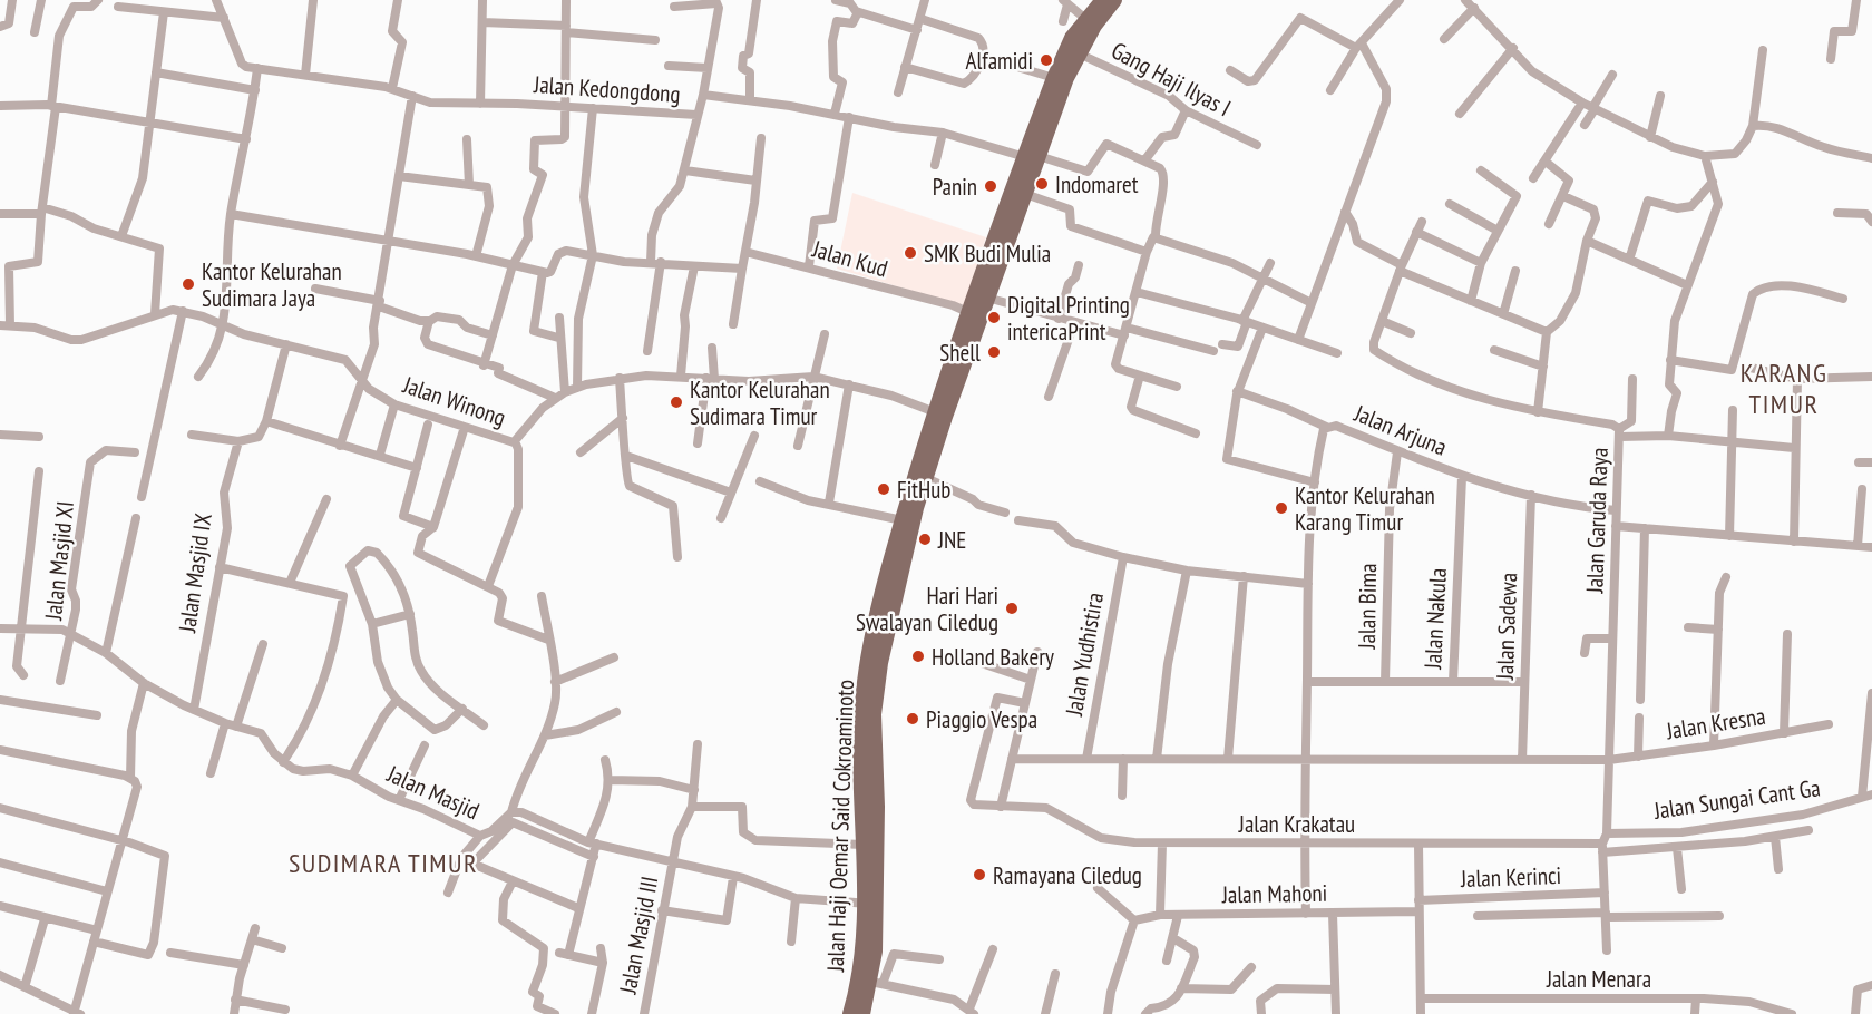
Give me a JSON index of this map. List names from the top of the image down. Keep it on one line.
{"streets":{"main road":["Jalan Haji Oemar Said Cokroaminoto"],"street":["Gang Haji Ilyas I","Jalan Kedongdong","Jalan Kud","Jalan Winong","Jalan Arjuna","Jalan Garuda Raya","Jalan Masjid XI","Jalan Masjid IX","Jalan Bima","Jalan Nakula","Jalan Sadewa","Jalan Yudhistira","Jalan Kresna","Jalan Masjid","Jalan Sungai Cant Ga","Jalan Krakatau","Jalan Kerinci","Jalan Mahoni","Jalan Masjid III","Jalan Menara"]},"crossings":[["Gang Haji Ilyas I","Jalan Haji Oemar Said Cokroaminoto"],["Jalan Kedongdong","Jalan Haji Oemar Said Cokroaminoto"],["Jalan Kud","Jalan Haji Oemar Said Cokroaminoto"],["Jalan Winong","Jalan Haji Oemar Said Cokroaminoto"],["Jalan Arjuna","Jalan Garuda Raya"],["Jalan Arjuna","Jalan Bima"],["Jalan Arjuna","Jalan Nakula"],["Jalan Arjuna","Jalan Sadewa"],["Jalan Arjuna","Jalan Kresna"],["Jalan Arjuna","Jalan Krakatau"],["Jalan Arjuna","Jalan Mahoni"],["Jalan Garuda Raya","Jalan Kresna"],["Jalan Garuda Raya","Jalan Sungai Cant Ga"],["Jalan Garuda Raya","Jalan Krakatau"],["Jalan Garuda Raya","Jalan Kerinci"],["Jalan Sadewa","Jalan Kresna"],["Jalan Yudhistira","Jalan Kresna"],["Jalan Masjid","Jalan Haji Oemar Said Cokroaminoto"],["Jalan Masjid","Jalan Masjid III"],["Jalan Sungai Cant Ga","Jalan Krakatau"]],"districts":["KARANG TIMUR","SUDIMARA TIMUR"],"places":["Alfamidi","Indomaret","Panin","SMK Budi Mulia","Kantor Kelurahan Sudimara Jaya","Digital Printing intericaPrint","Shell","Kantor Kelurahan Sudimara Timur","FitHub","Kantor Kelurahan Karang Timur","JNE","Hari Hari Swalayan Ciledug","Holland Bakery","Piaggio Vespa","Ramayana Ciledug"]}
